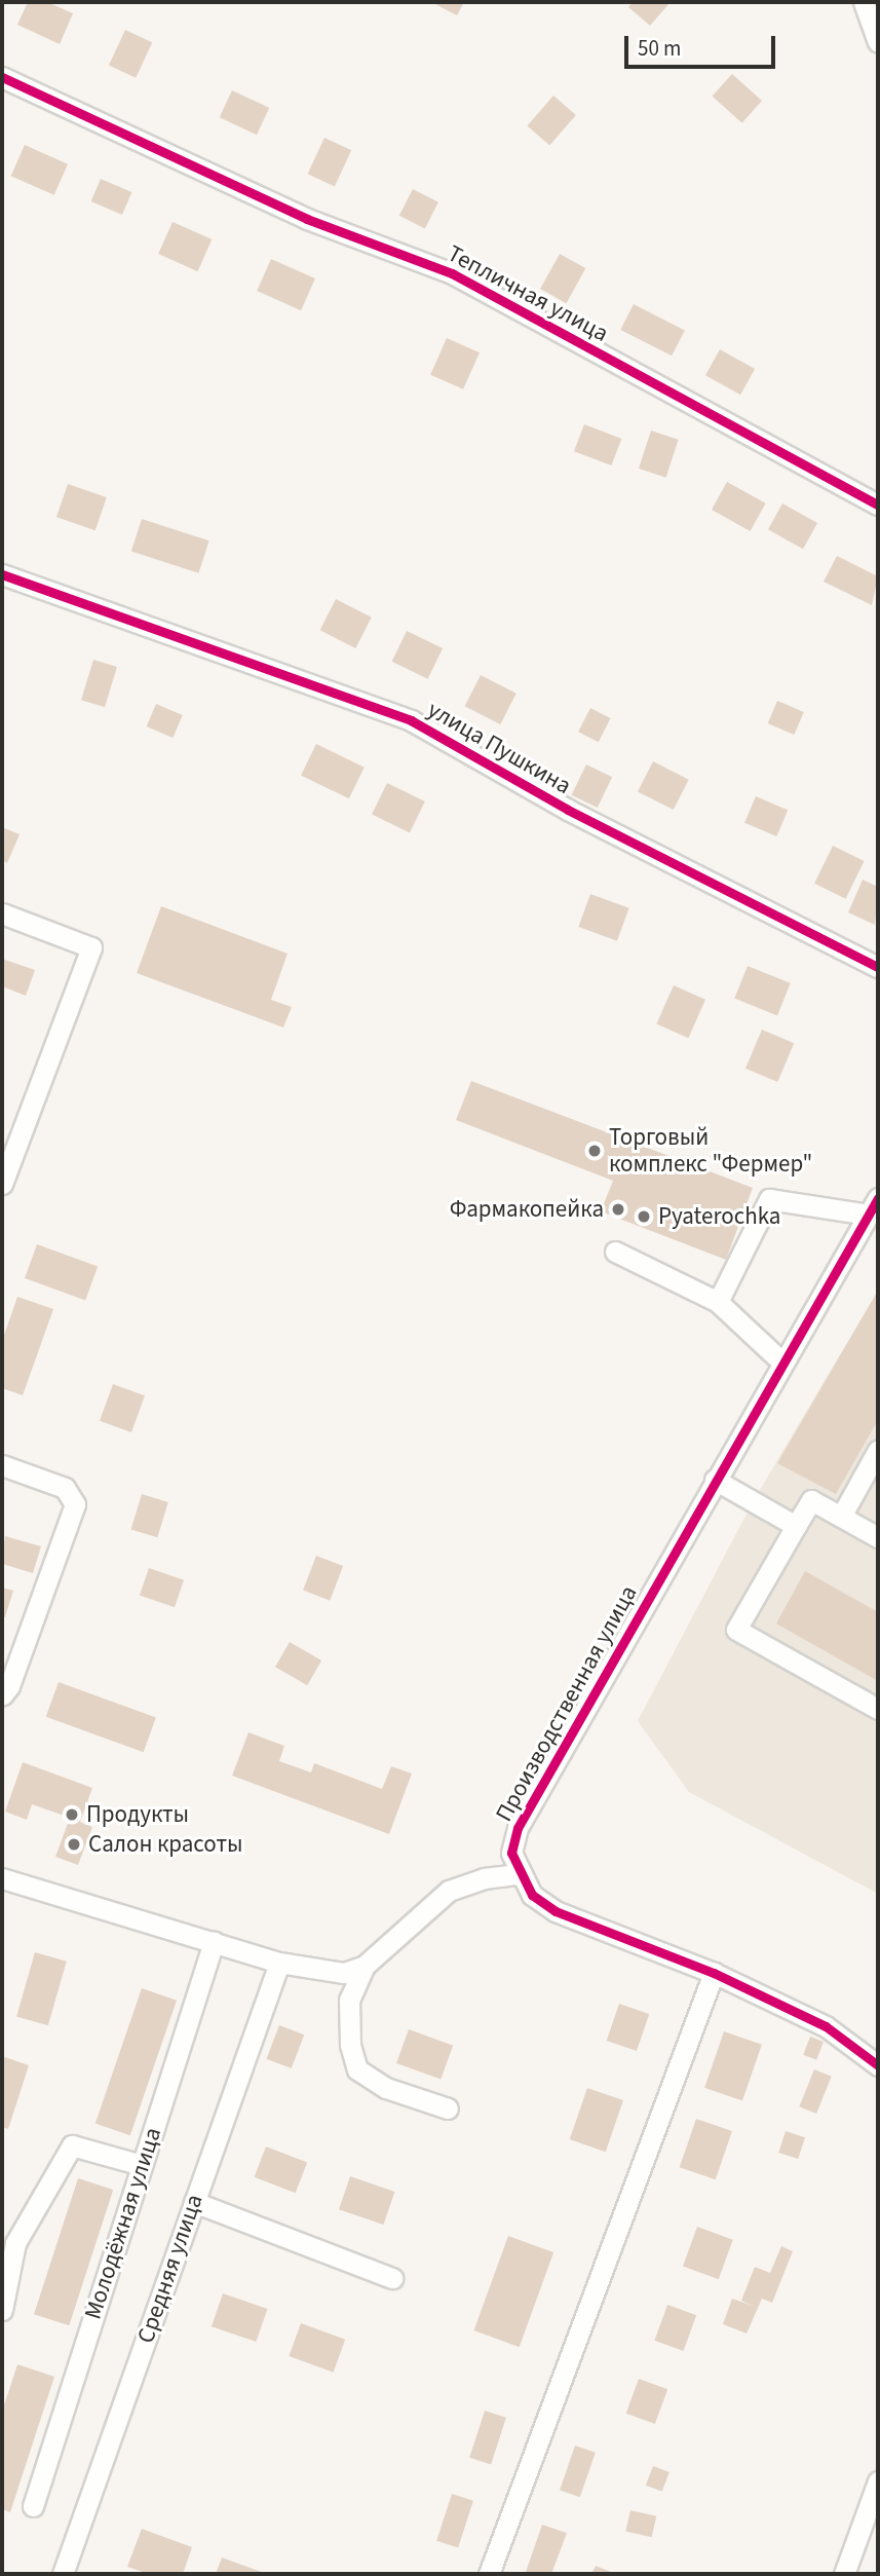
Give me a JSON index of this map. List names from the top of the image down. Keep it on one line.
{"streets":{"street":["Тепличная улица","улица Пушкина","Производственная улица","Молодёжная улица","Средняя улица"]},"places":["Торговый комплекс \"Фермер\"","Фармакопейка","Pyaterochka","Продукты","Салон красоты"],"scale_bar":"50 m"}
